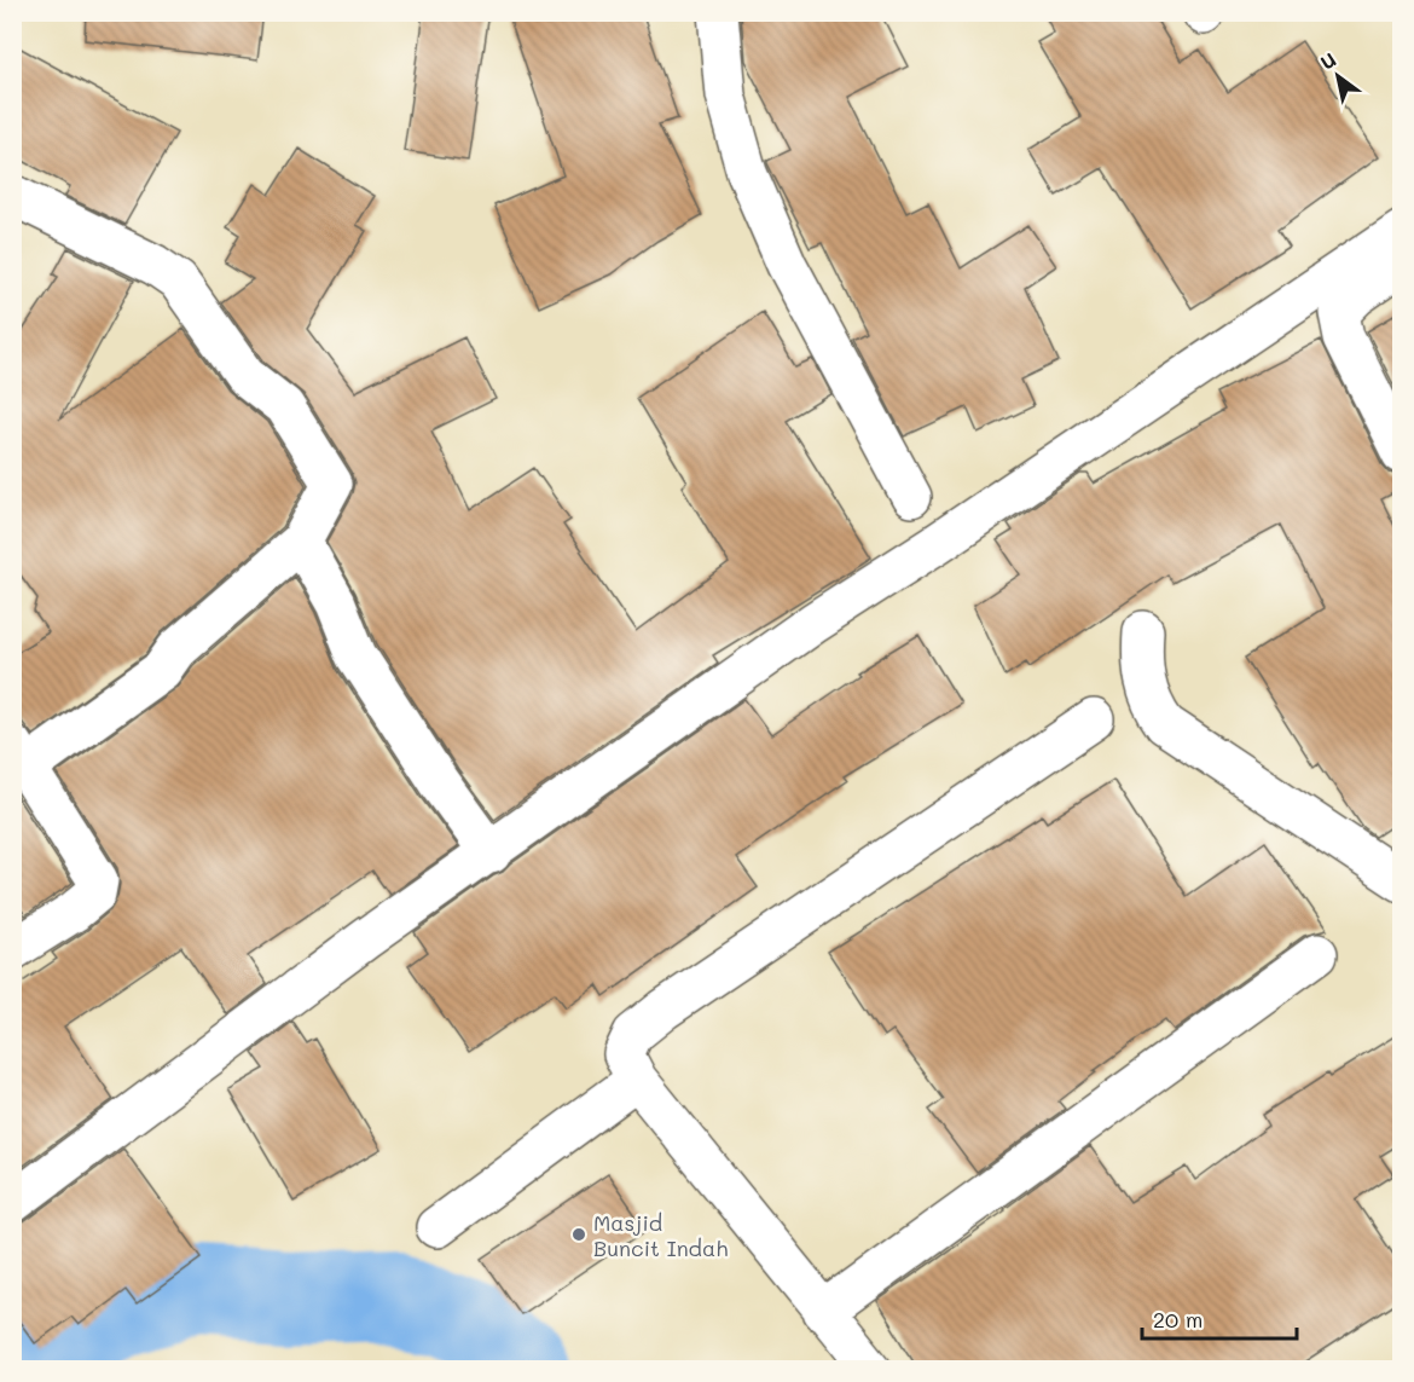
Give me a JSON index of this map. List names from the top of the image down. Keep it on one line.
{"places":["Masjid Buncit Indah"],"scale_bar":"20 m","north":"top left"}
